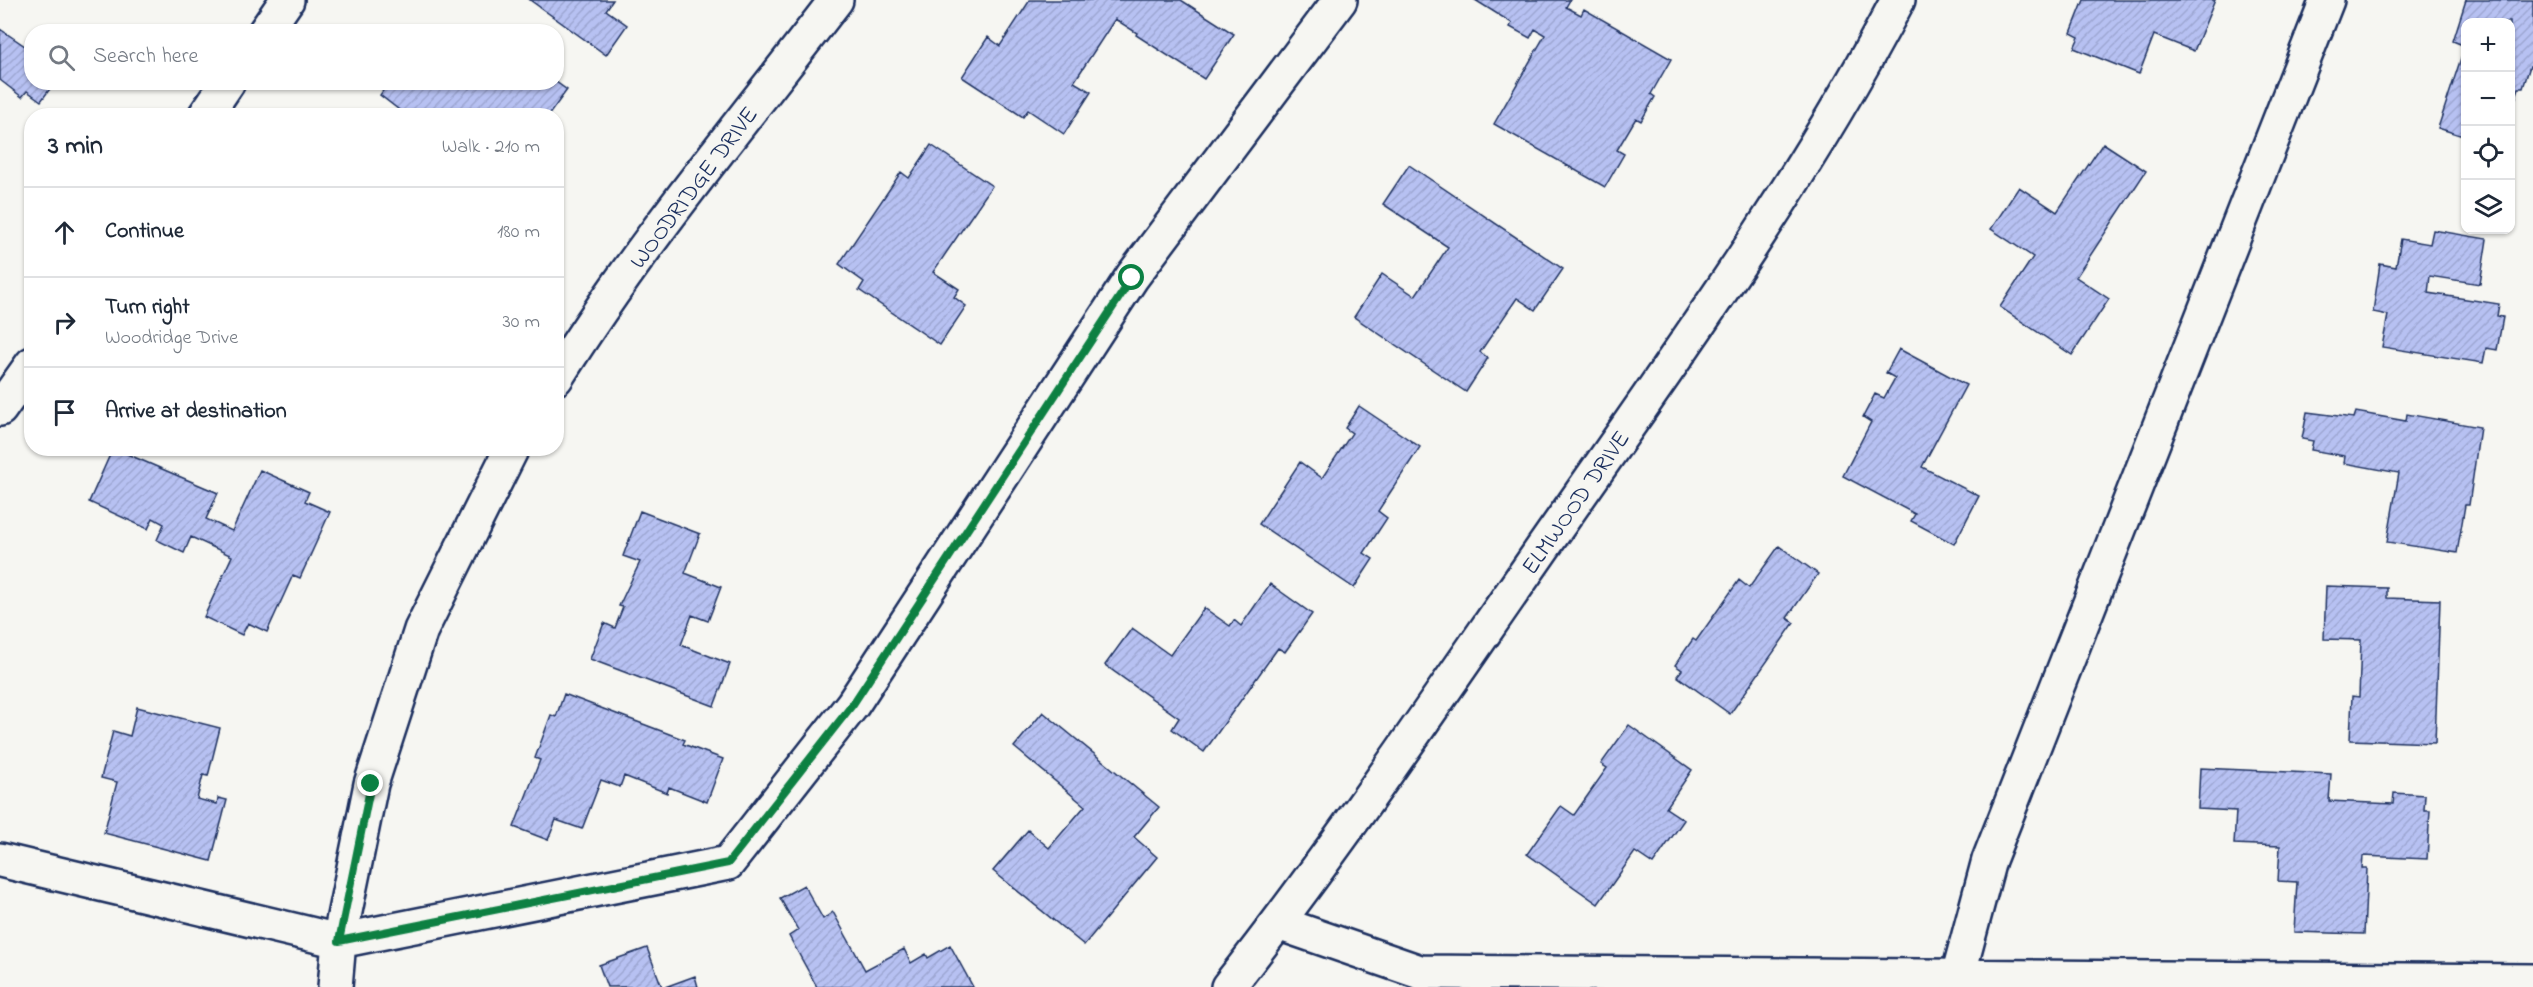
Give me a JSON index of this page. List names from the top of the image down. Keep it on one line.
{"streets":{"street":["WOODRIDGE DRIVE","ELMWOOD DRIVE"]},"page":{"map_buttons":["+","−"],"search":"Search here","heading":["3 min","Walk · 210 m"],"list":[["Continue","180 m"],["Turn right","Woodridge Drive","30 m"],"Arrive at destination"]}}
